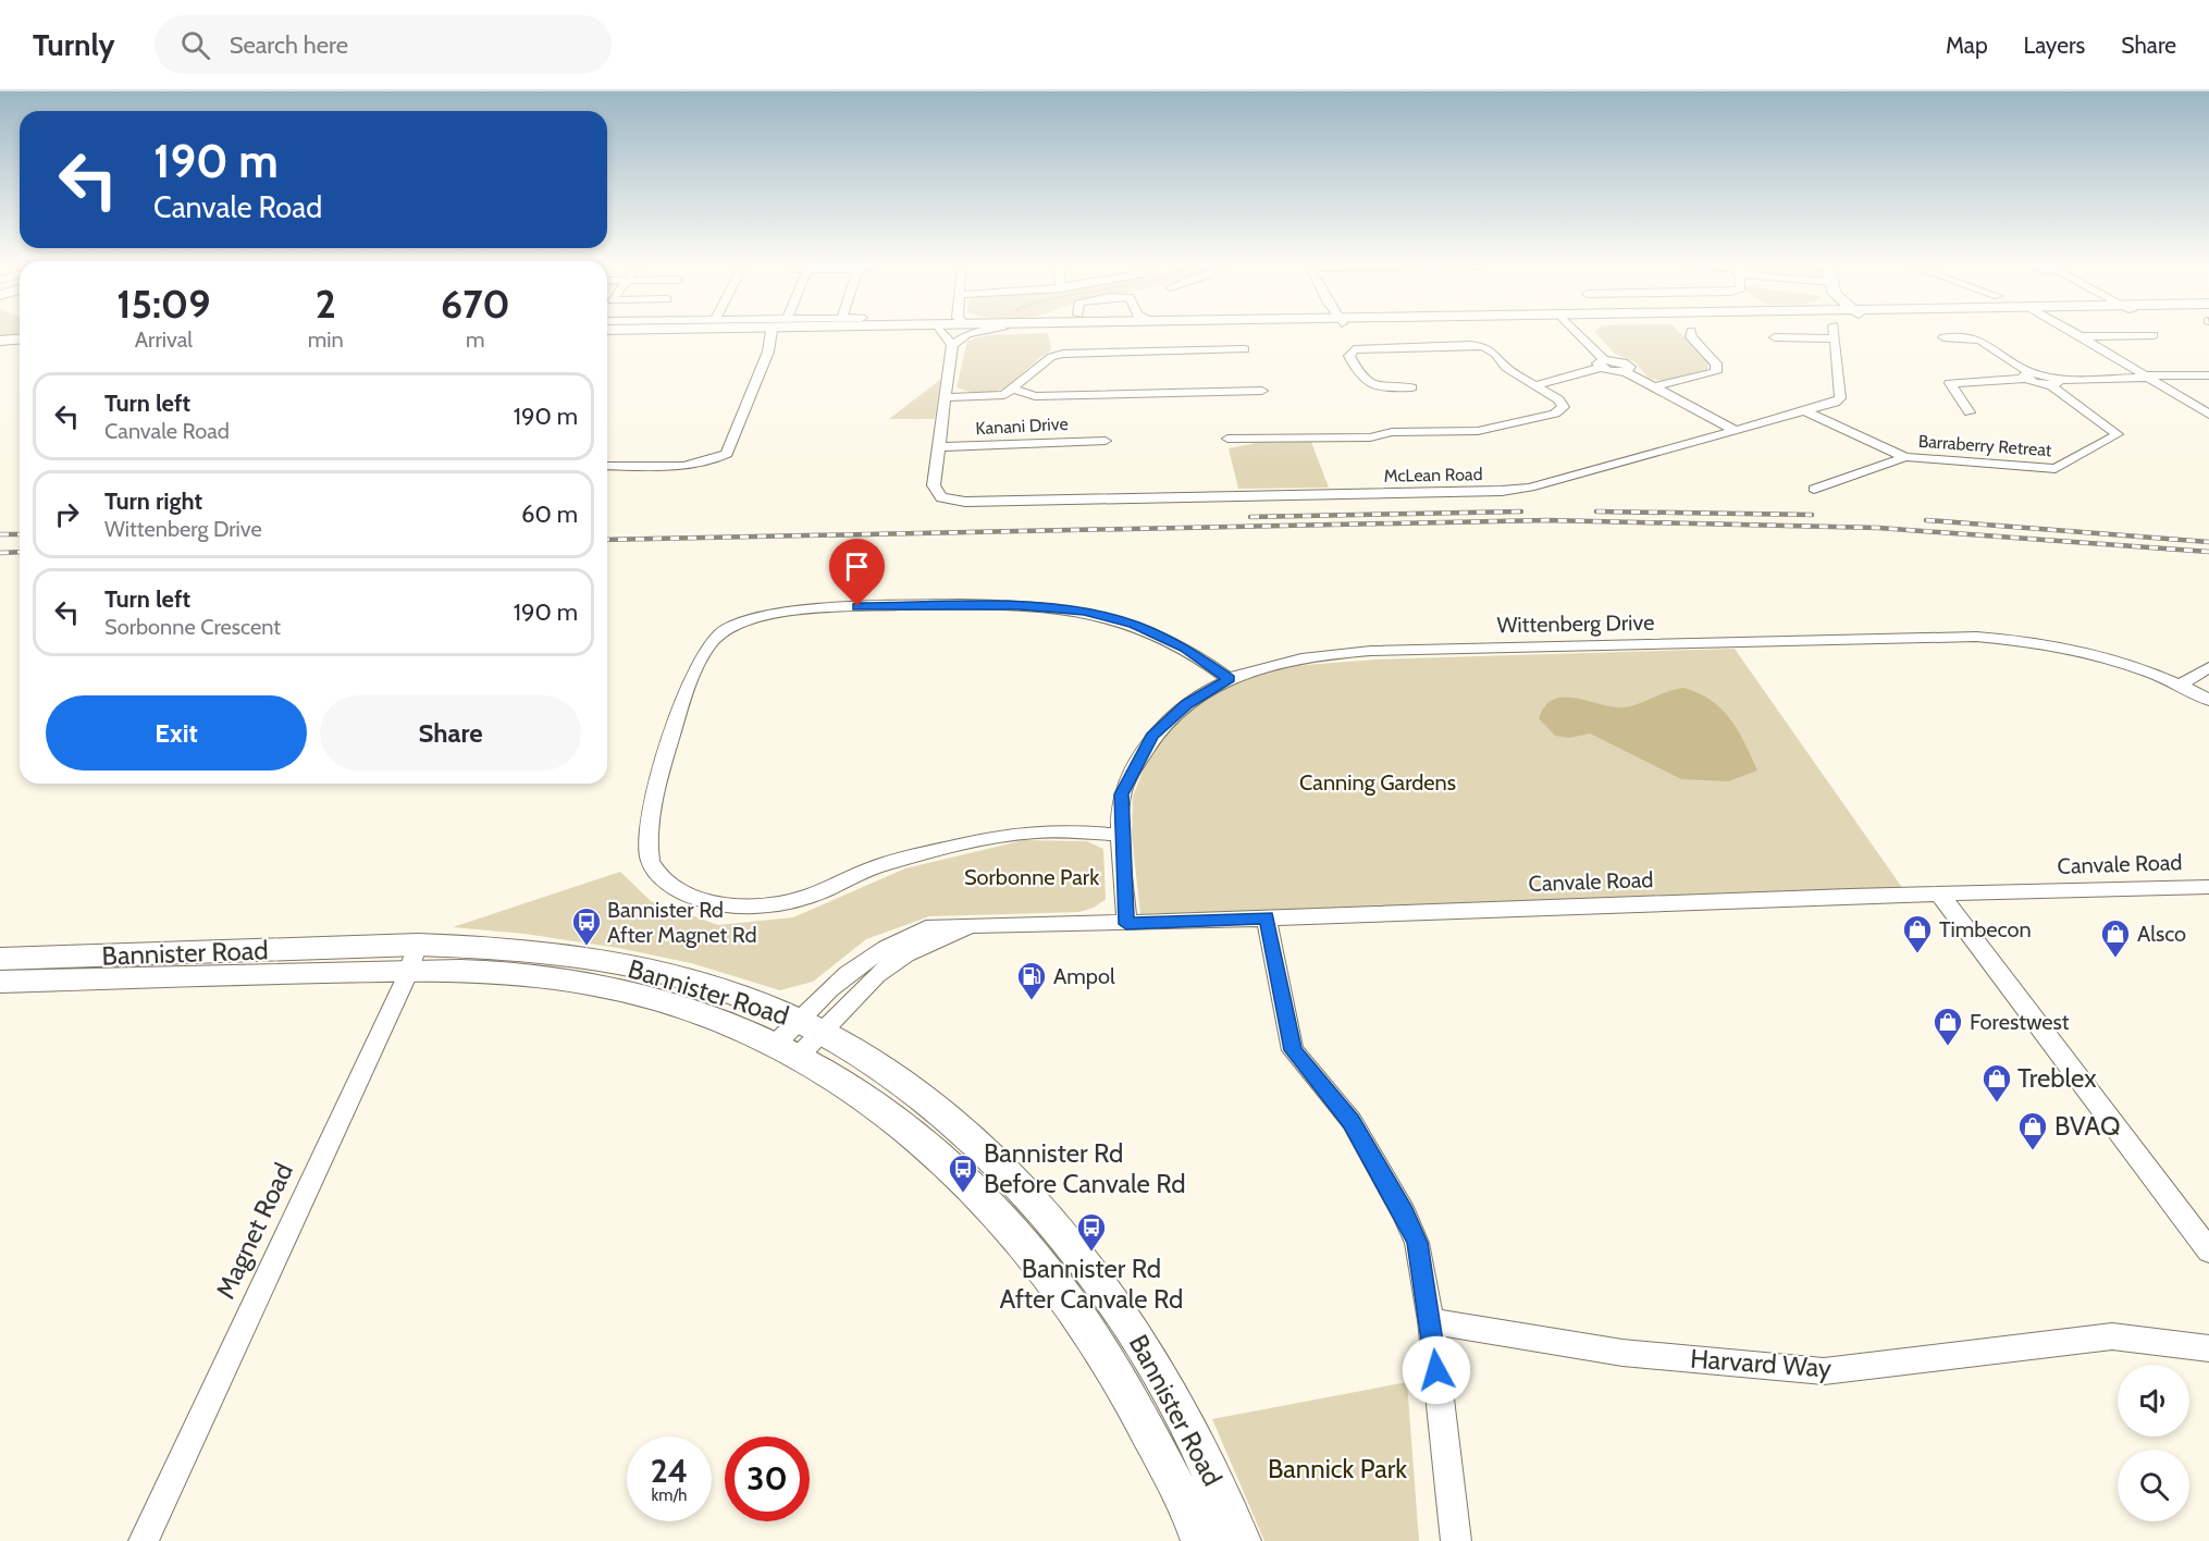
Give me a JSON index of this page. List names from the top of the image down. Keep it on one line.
{"streets":{"main road":["Bannister Road"],"street":["Kanani Drive","Barraberry Retreat","McLean Road","Wittenberg Drive","Canvale Road","Magnet Road","Harvard Way"]},"crossings":[["Kanani Drive","McLean Road"],["Barraberry Retreat","McLean Road"],["Wittenberg Drive","Canvale Road"],["Canvale Road","Bannister Road"],["Bannister Road","Magnet Road"]],"parks":["Canning Gardens","Sorbonne Park","Bannick Park"],"places":{"bus stop":["Bannister Rd After Magnet Rd","Bannister Rd Before Canvale Rd","Bannister Rd After Canvale Rd"],"shop":["Timbecon","Alsco","Forestwest","Treblex","BVAQ"],"fuel station":["Ampol"]},"page":{"header":"Turnly","search":"Search here","nav":["Map","Layers","Share"],"turn":["190 m","Canvale Road"],"eta":["15:09","Arrival","2","min","670","m"],"list":[{"name":"Turn left","note":"Canvale Road","value":"190 m"},{"name":"Turn right","note":"Wittenberg Drive","value":"60 m"},{"name":"Turn left","note":"Sorbonne Crescent","value":"190 m"}],"buttons":["Exit","Share"],"speed":"24 km/h","limit":"30"}}
